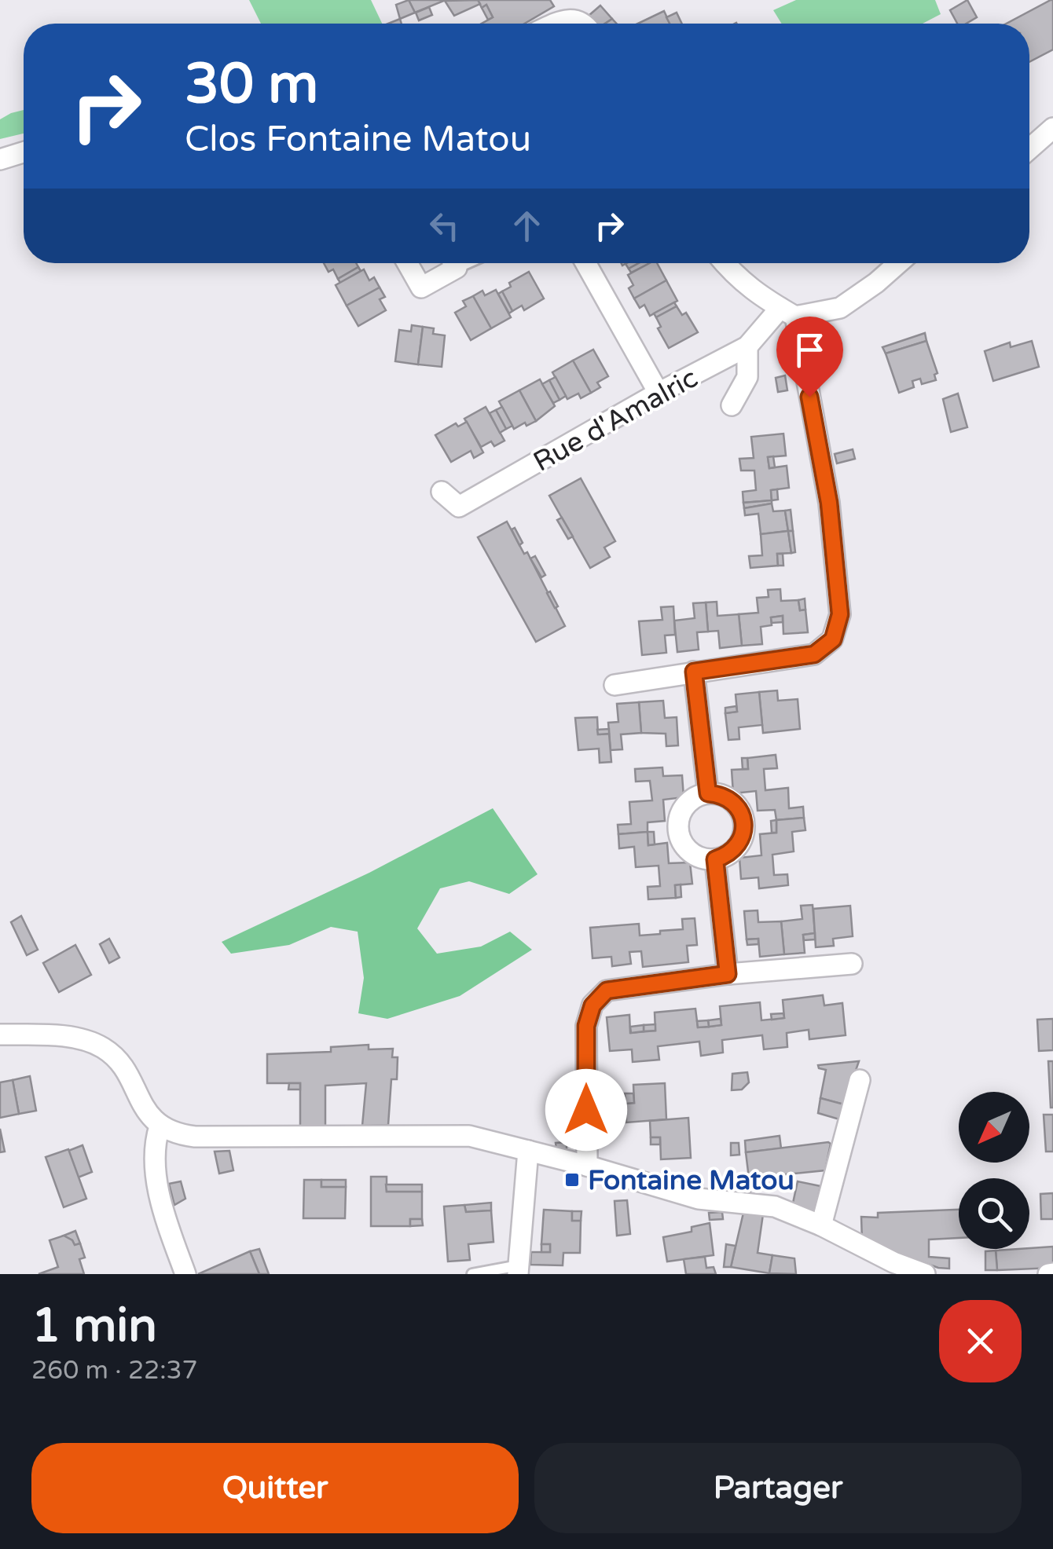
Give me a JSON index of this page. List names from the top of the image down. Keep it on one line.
{"streets":{"street":["Rue d'Amalric"]},"places":{"transit":["Fontaine Matou"]},"north":"bottom left","page":{"turn":["30 m","Clos Fontaine Matou"],"heading":["1 min","260 m · 22:37"],"buttons":["Quitter","Partager"]}}
